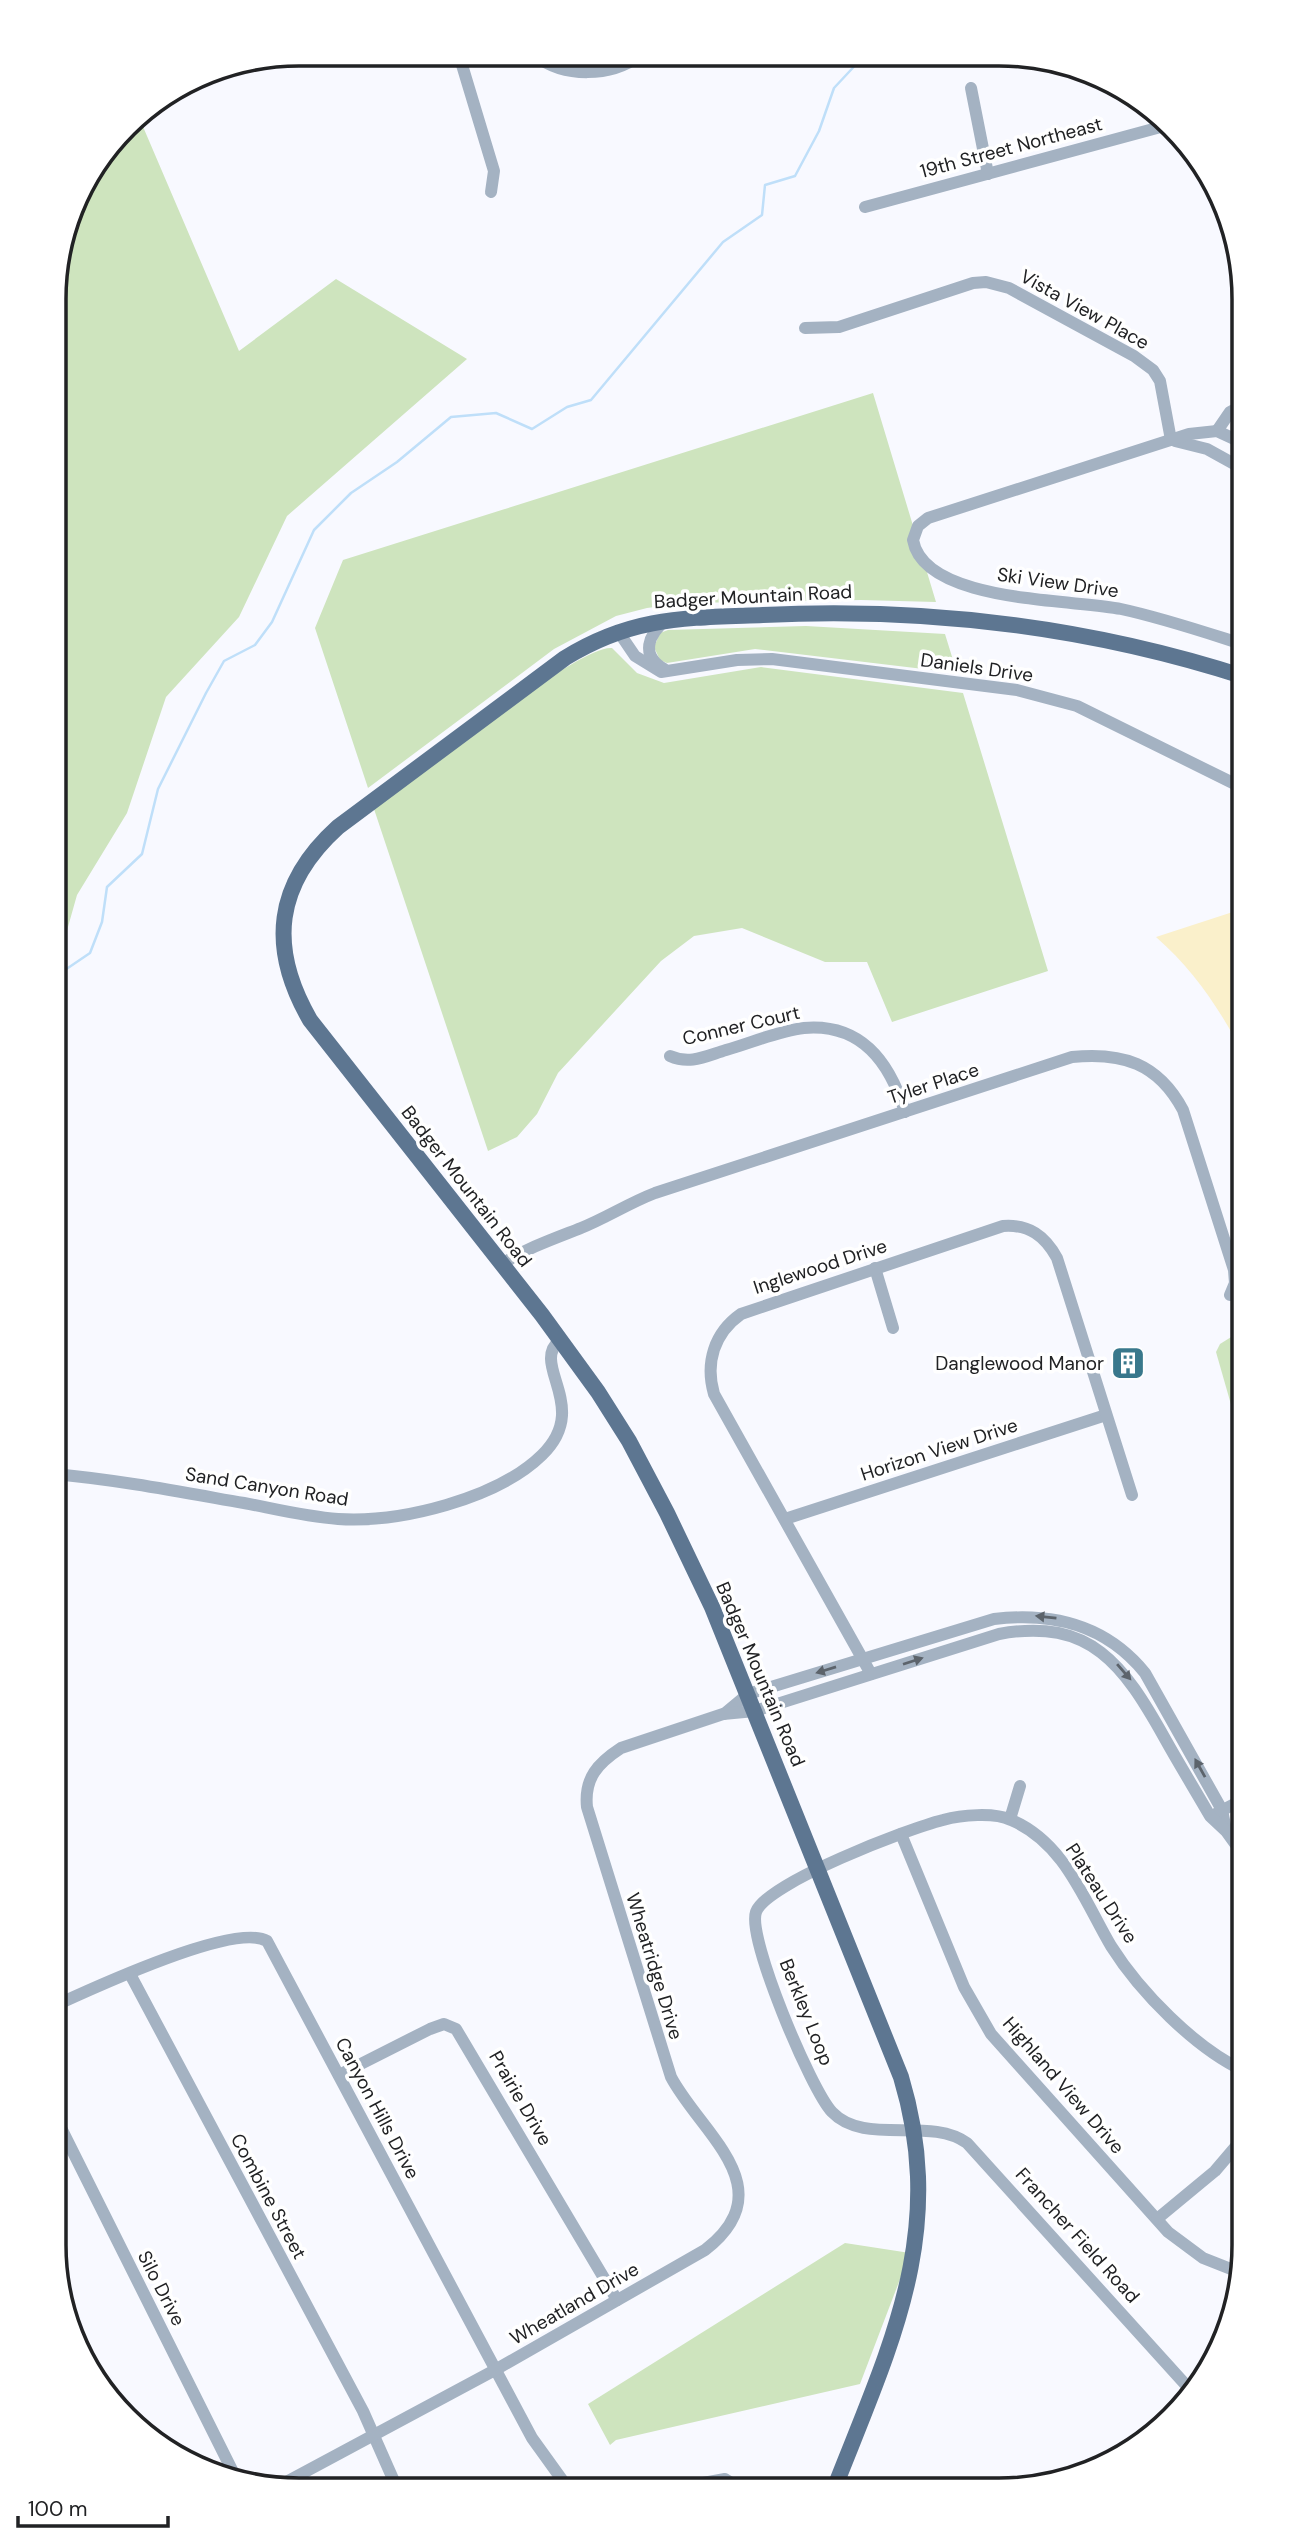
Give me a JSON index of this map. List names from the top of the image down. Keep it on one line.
{"streets":{"main road":["Badger Mountain Road"],"street":["19th Street Northeast","Vista View Place","Ski View Drive","Daniels Drive","Conner Court","Tyler Place","Inglewood Drive","Horizon View Drive","Sand Canyon Road","Plateau Drive","Wheatridge Drive","Berkley Loop","Highland View Drive","Prairie Drive","Canyon Hills Drive","Combine Street","Francher Field Road","Silo Drive","Wheatland Drive"]},"crossings":[["Vista View Place","Ski View Drive"],["Badger Mountain Road","Daniels Drive"],["Badger Mountain Road","Tyler Place"],["Badger Mountain Road","Sand Canyon Road"],["Badger Mountain Road","Plateau Drive"],["Badger Mountain Road","Wheatridge Drive"],["Badger Mountain Road","Berkley Loop"],["Badger Mountain Road","Francher Field Road"],["Conner Court","Tyler Place"],["Inglewood Drive","Horizon View Drive"],["Inglewood Drive","Wheatridge Drive"],["Plateau Drive","Berkley Loop"],["Plateau Drive","Highland View Drive"],["Wheatridge Drive","Wheatland Drive"],["Berkley Loop","Francher Field Road"],["Prairie Drive","Canyon Hills Drive"],["Prairie Drive","Wheatland Drive"],["Canyon Hills Drive","Combine Street"],["Canyon Hills Drive","Wheatland Drive"]],"places":{"building":["Danglewood Manor"]},"scale_bar":"100 m"}
